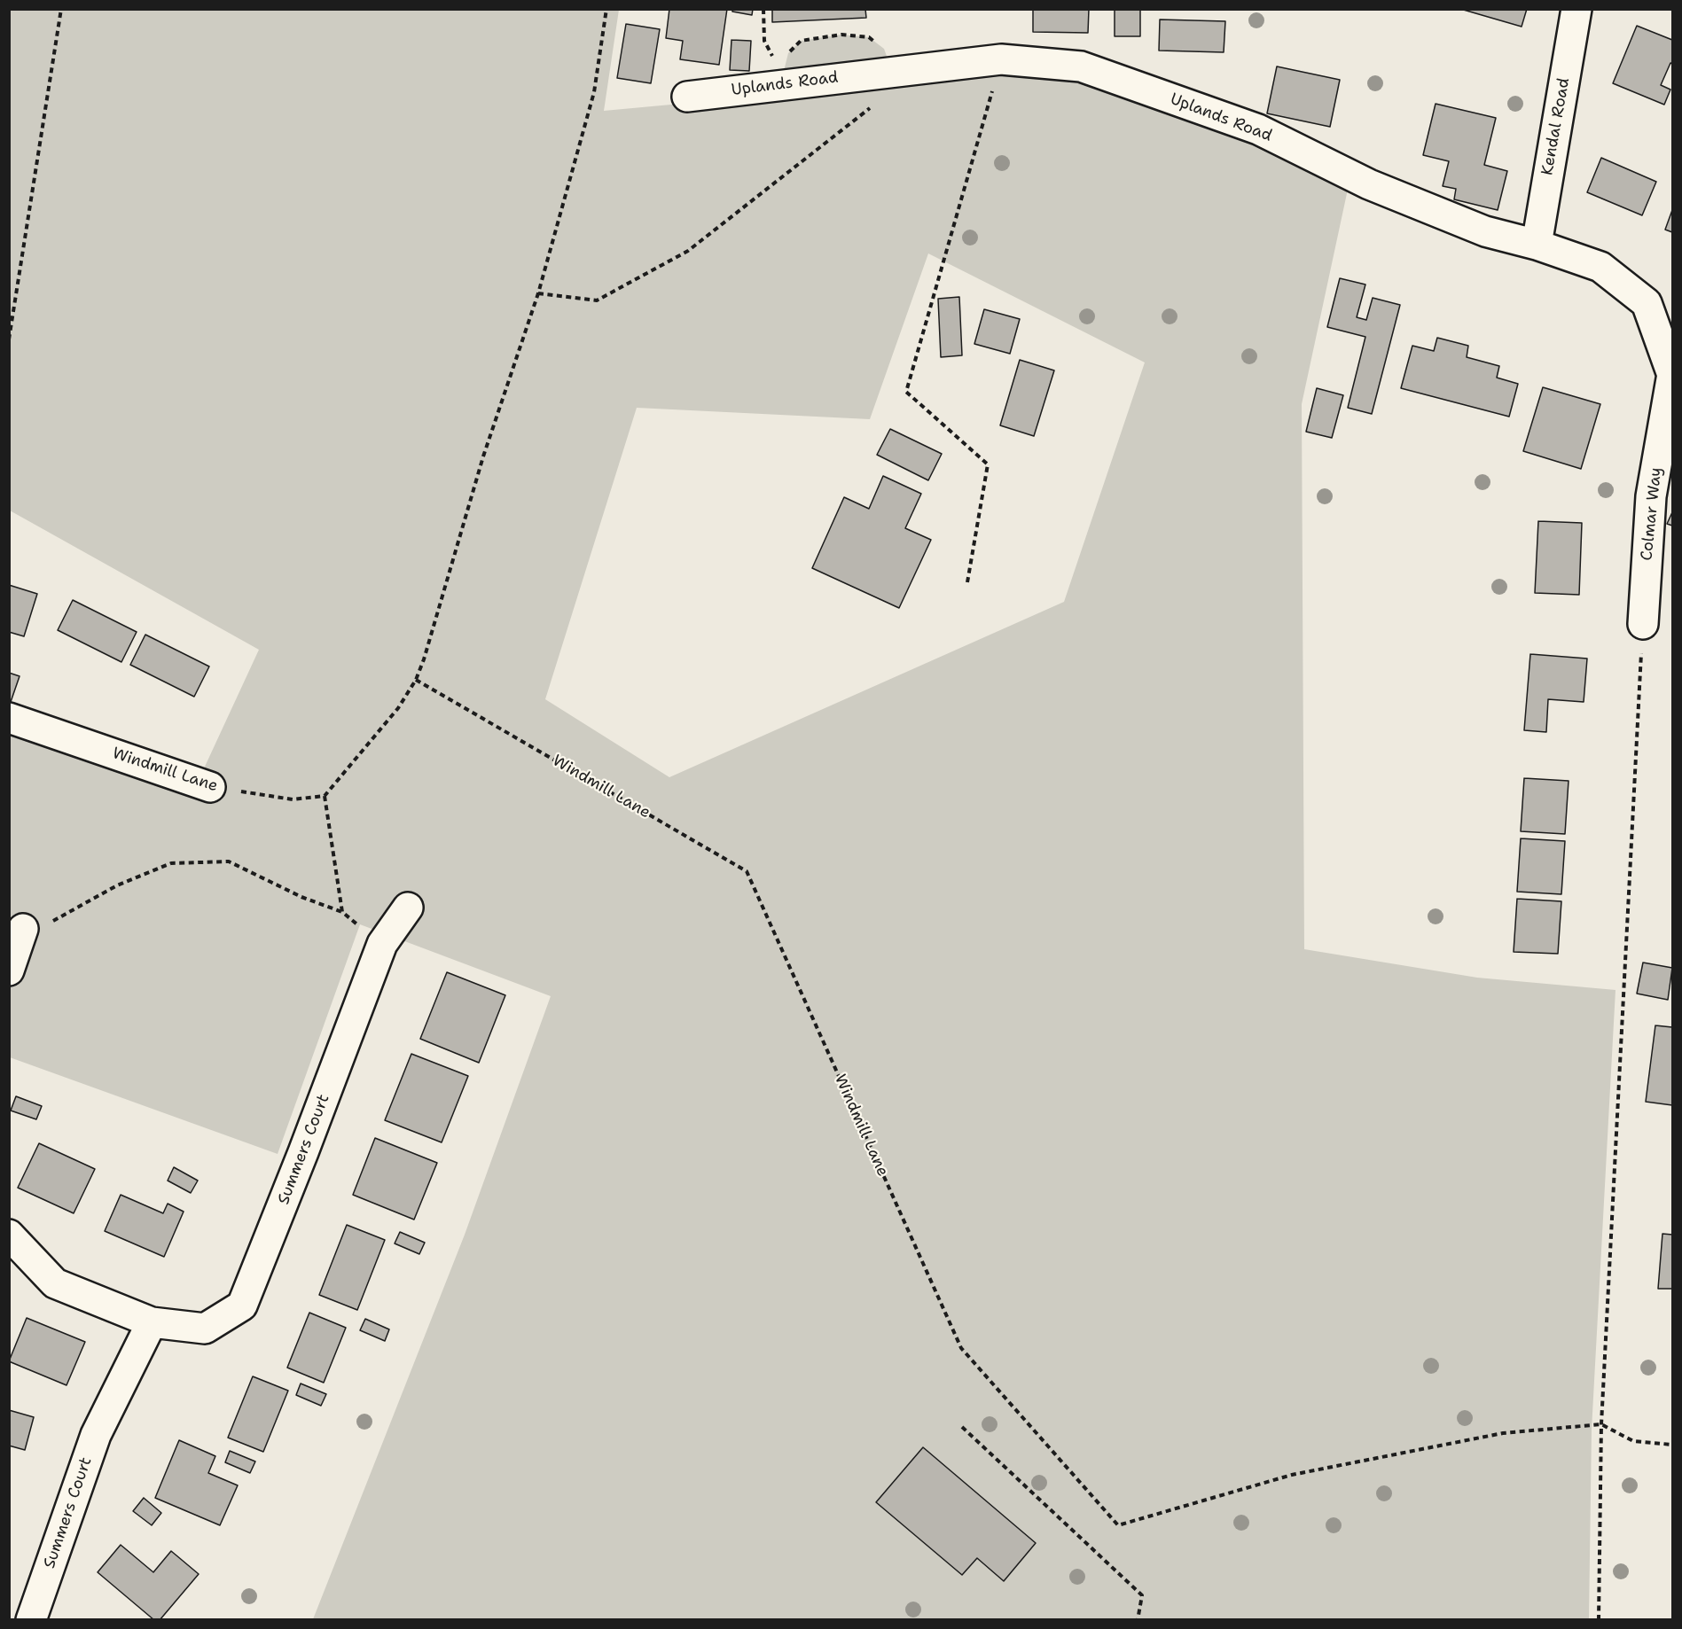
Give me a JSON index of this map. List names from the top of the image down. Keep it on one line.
{"streets":{"street":["Uplands Road","Kendal Road","Colmar Way","Windmill Lane","Summers Court"]},"crossings":[["Uplands Road","Kendal Road"],["Uplands Road","Colmar Way"]]}
